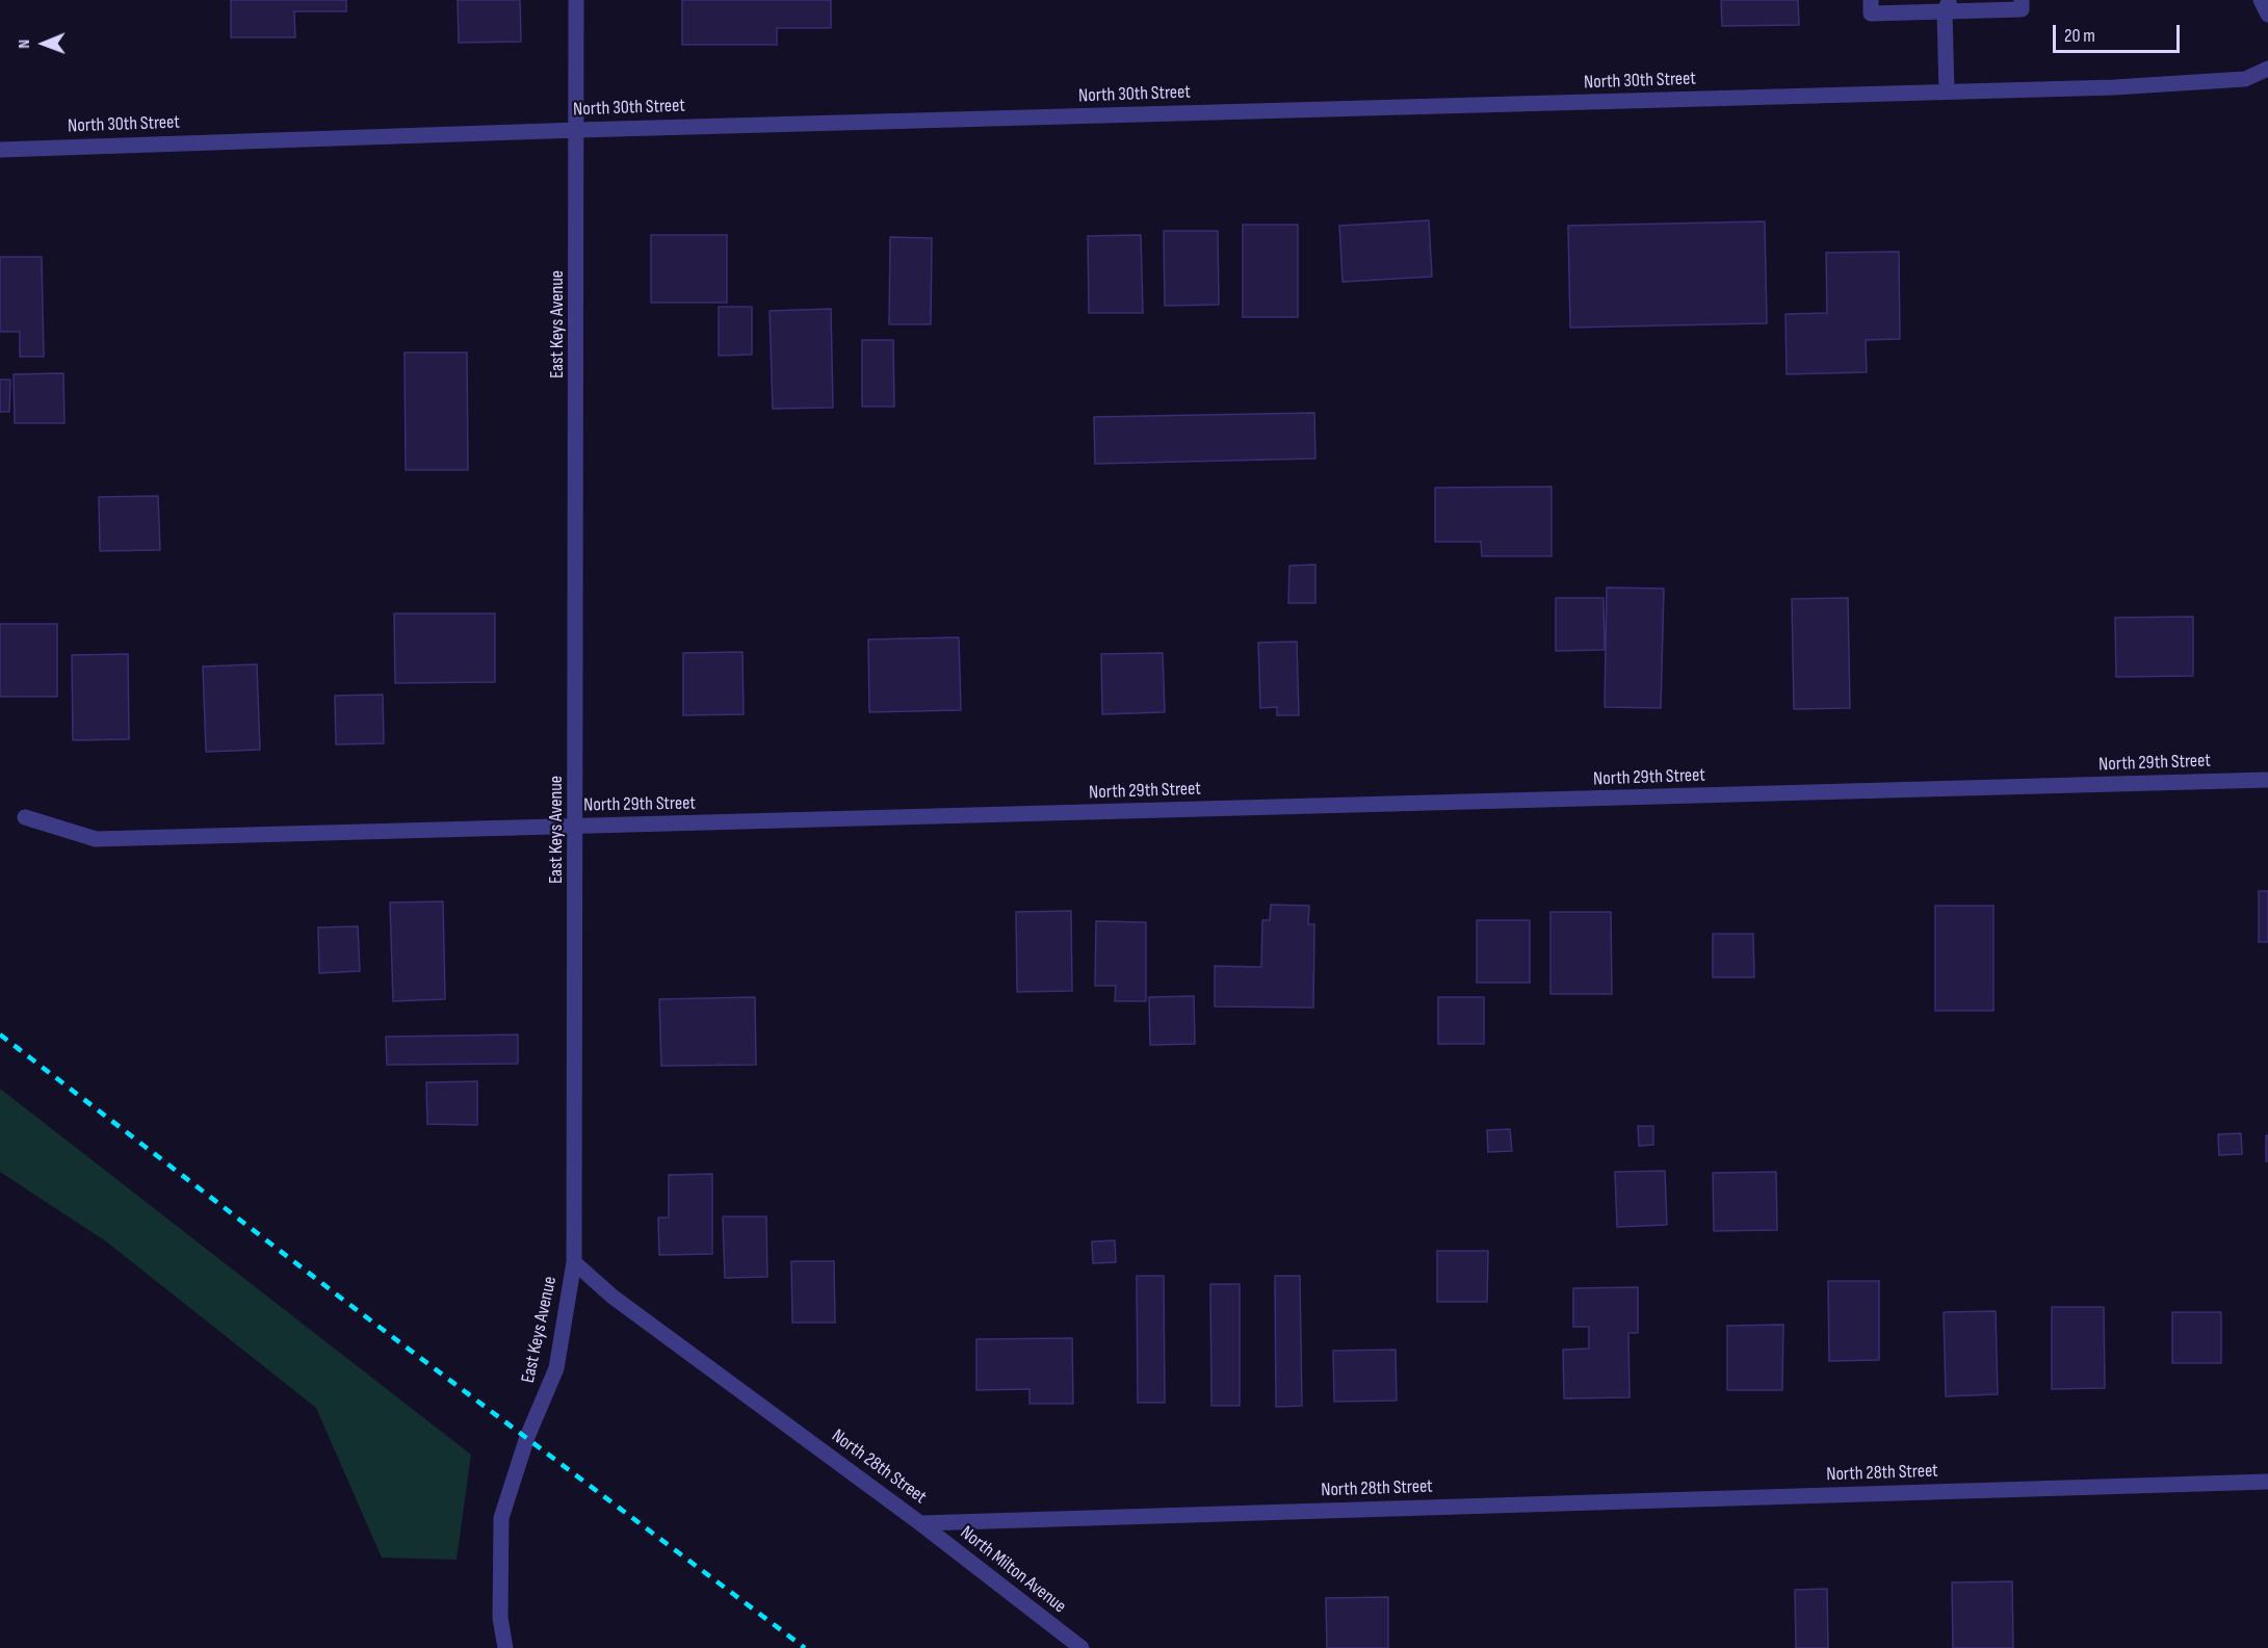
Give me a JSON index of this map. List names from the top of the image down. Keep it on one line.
{"streets":{"street":["North 30th Street","East Keys Avenue","North 29th Street","North 28th Street","North Milton Avenue"]},"crossings":[["North 30th Street","East Keys Avenue"],["East Keys Avenue","North 29th Street"],["East Keys Avenue","North 28th Street"],["North 28th Street","North Milton Avenue"]],"scale_bar":"20 m","north":"left"}
